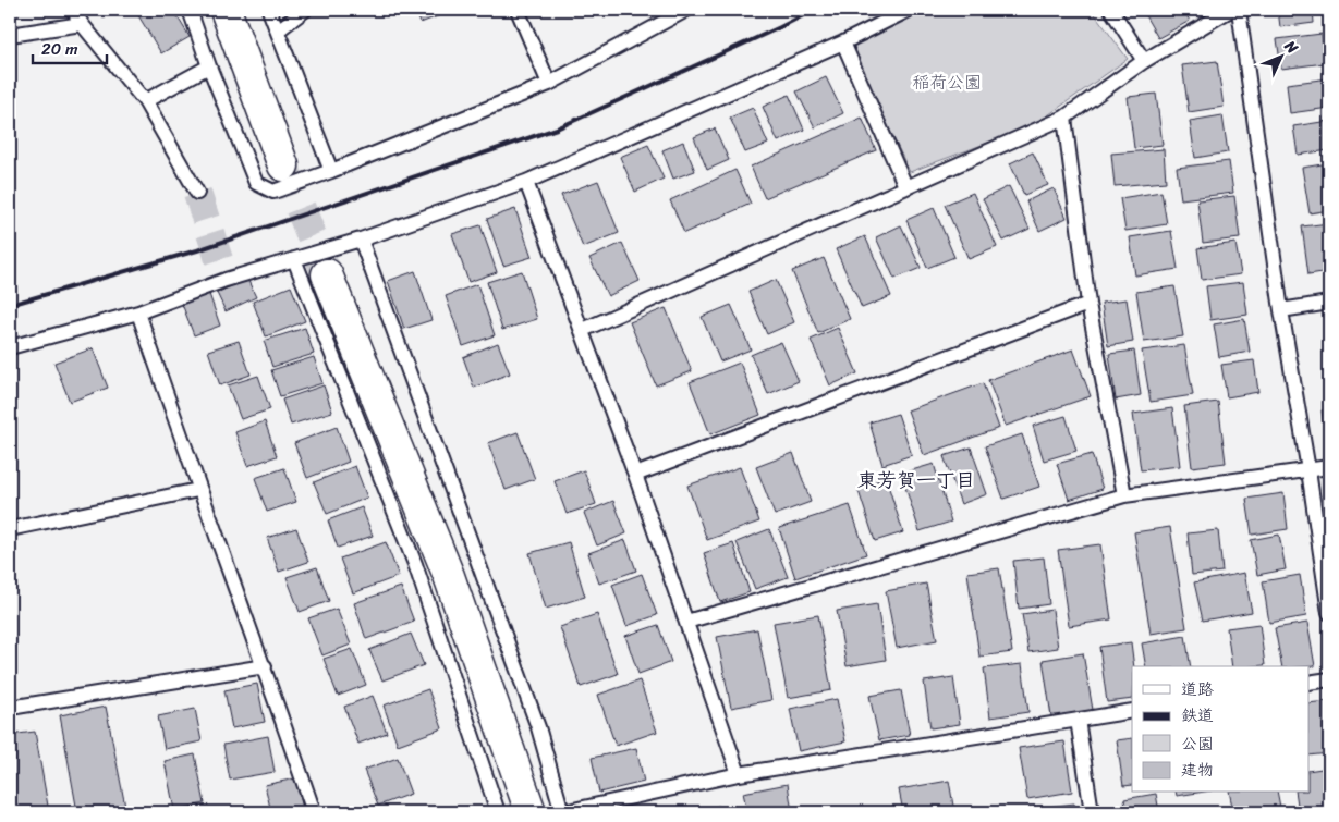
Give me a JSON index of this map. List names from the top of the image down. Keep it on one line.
{"districts":["東芳賀一丁目"],"parks":["稲荷公園"],"legend":["道路","鉄道","公園","建物"],"scale_bar":"20 m","north":"top right"}
